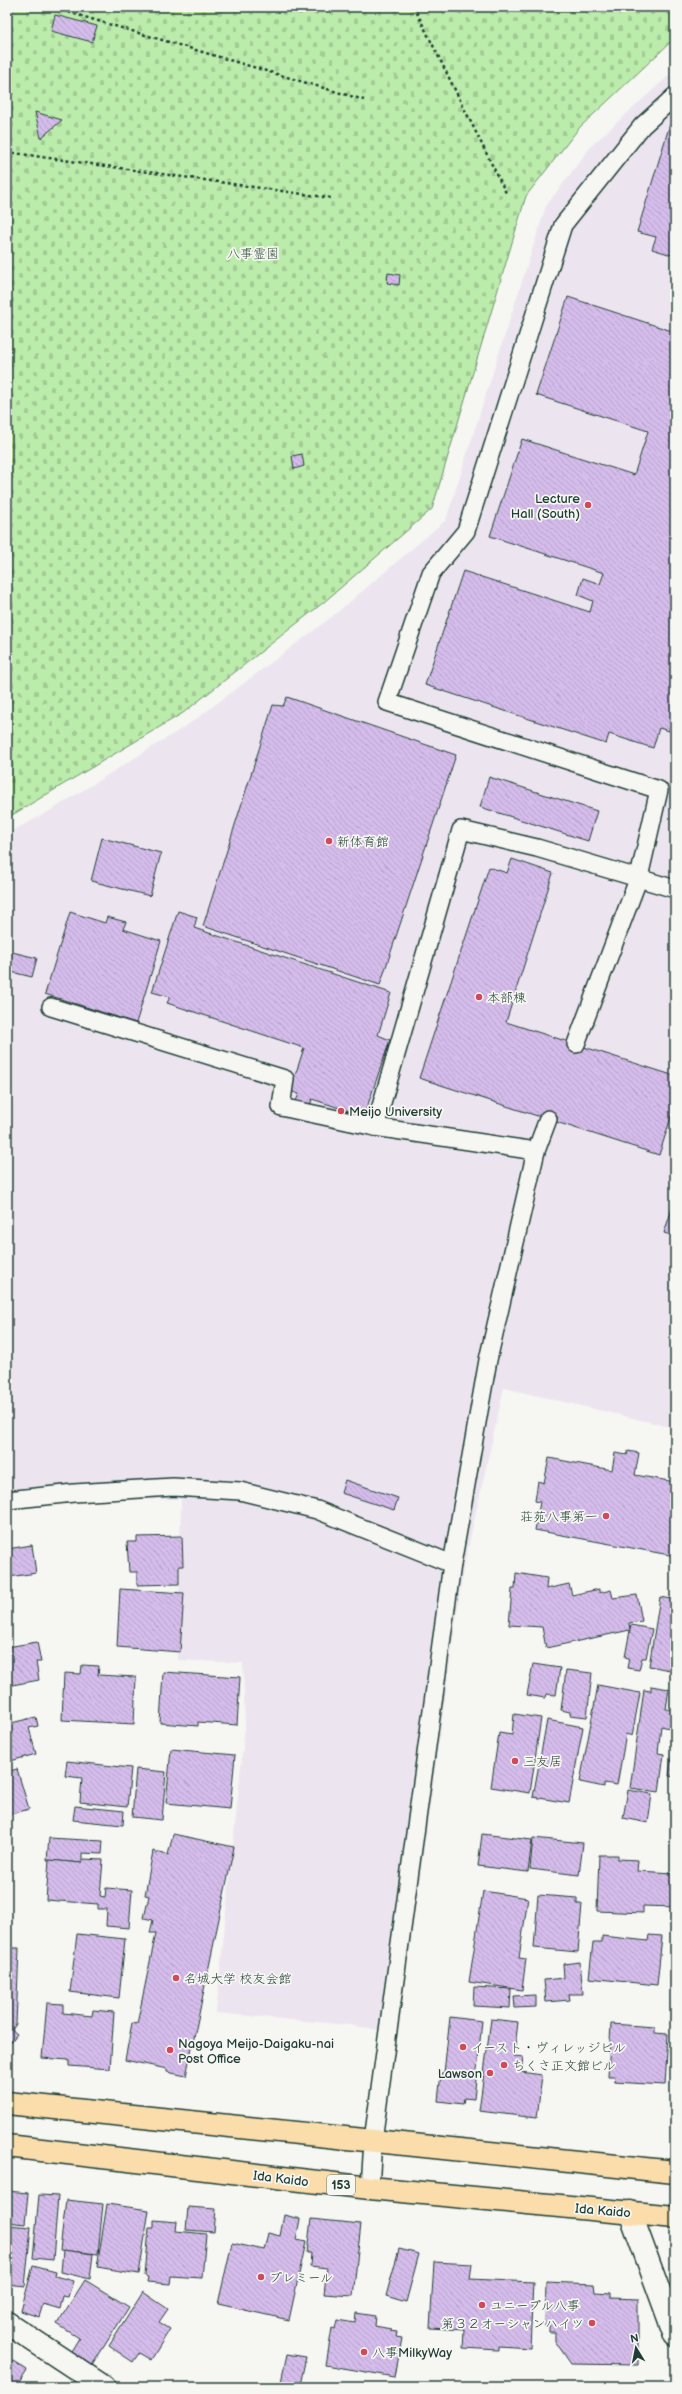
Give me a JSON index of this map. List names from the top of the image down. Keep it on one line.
{"streets":{"highway":["Ida Kaido","153"]},"parks":["八事霊園"],"places":["Lecture Hall (South)","新体育館","本部棟","Meijo University","荘苑八事第一","三友居","名城大学 校友会館","イースト・ヴィレッジビル","Nagoya Meijo-Daigaku-nai Post Office","ちくさ正文館ビル","Lawson","プレミール","ユニーブル八事","第３２オーシャンハイツ","八事MilkyWay"],"north":"top"}
